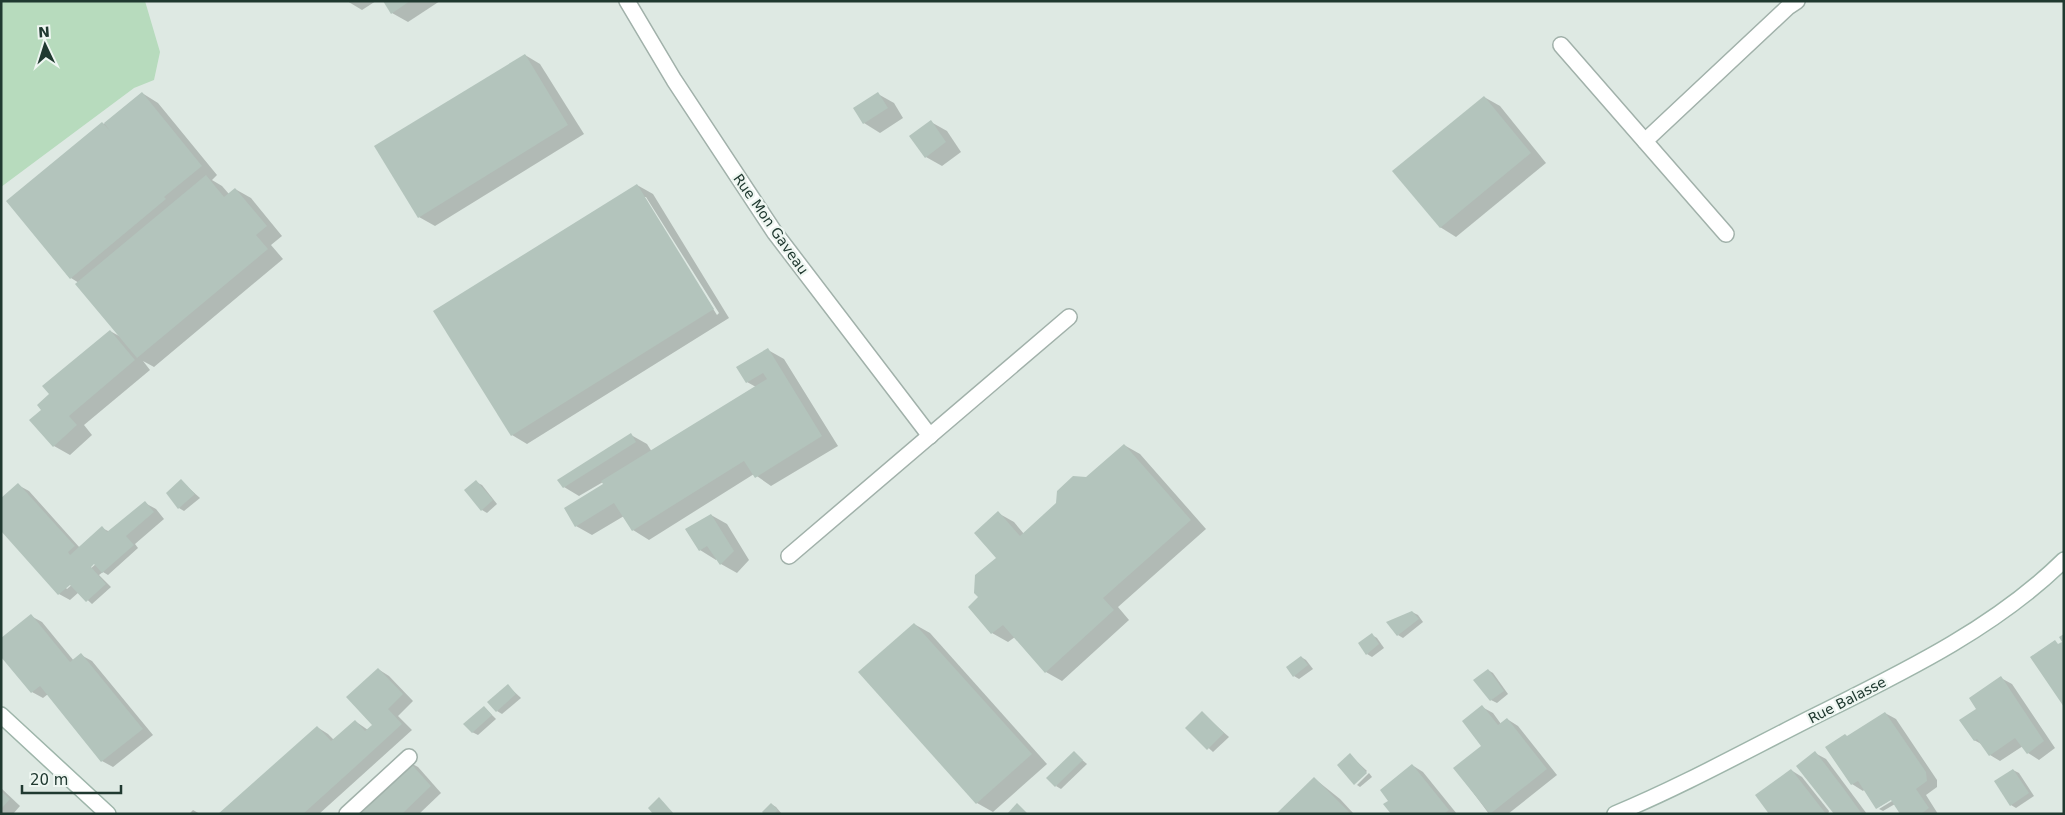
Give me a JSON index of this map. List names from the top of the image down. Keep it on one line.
{"streets":{"street":["Rue Mon Gaveau","Rue Balasse"]},"scale_bar":"20 m","north":"top"}
